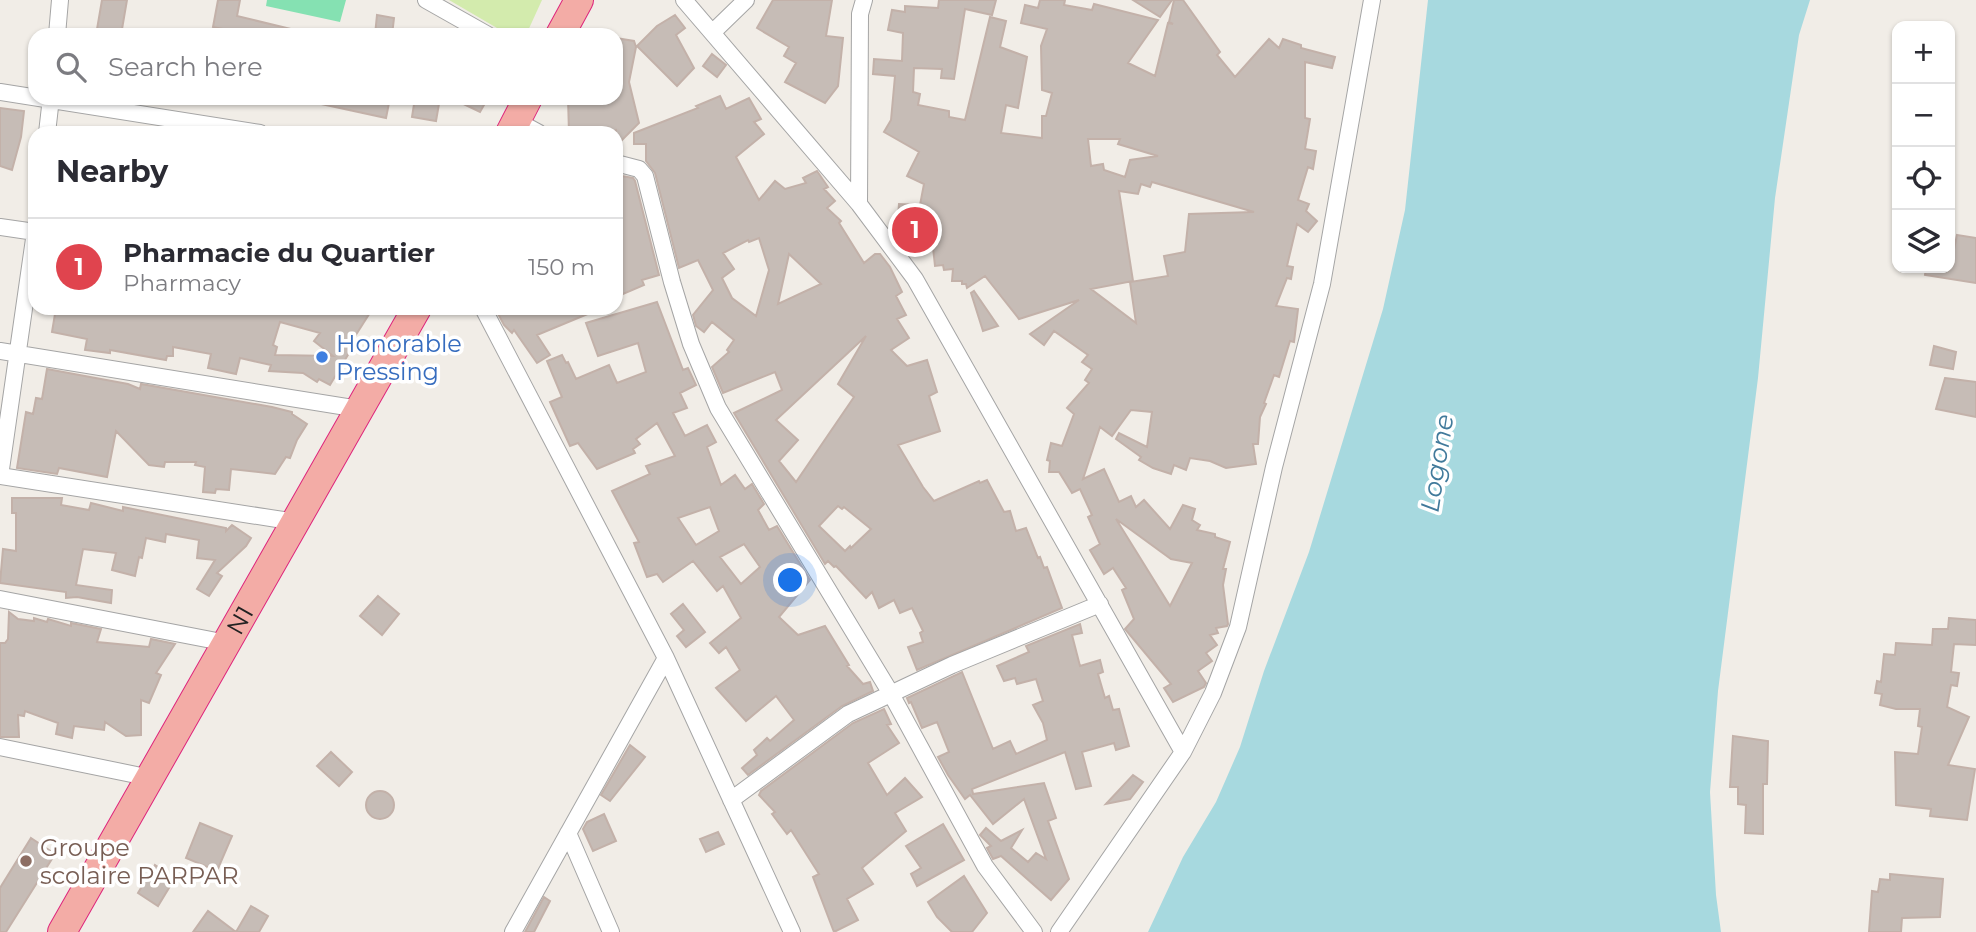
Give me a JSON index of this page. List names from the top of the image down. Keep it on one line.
{"streets":{"highway":["N1"]},"water":["Logone"],"places":["Honorable Pressing","Groupe scolaire PARPAR"],"page":{"map_buttons":["+","−"],"search":"Search here","heading":"Nearby","pins":"1","list":[{"mark":"1","name":"Pharmacie du Quartier","note":"Pharmacy","value":"150 m"}]}}
